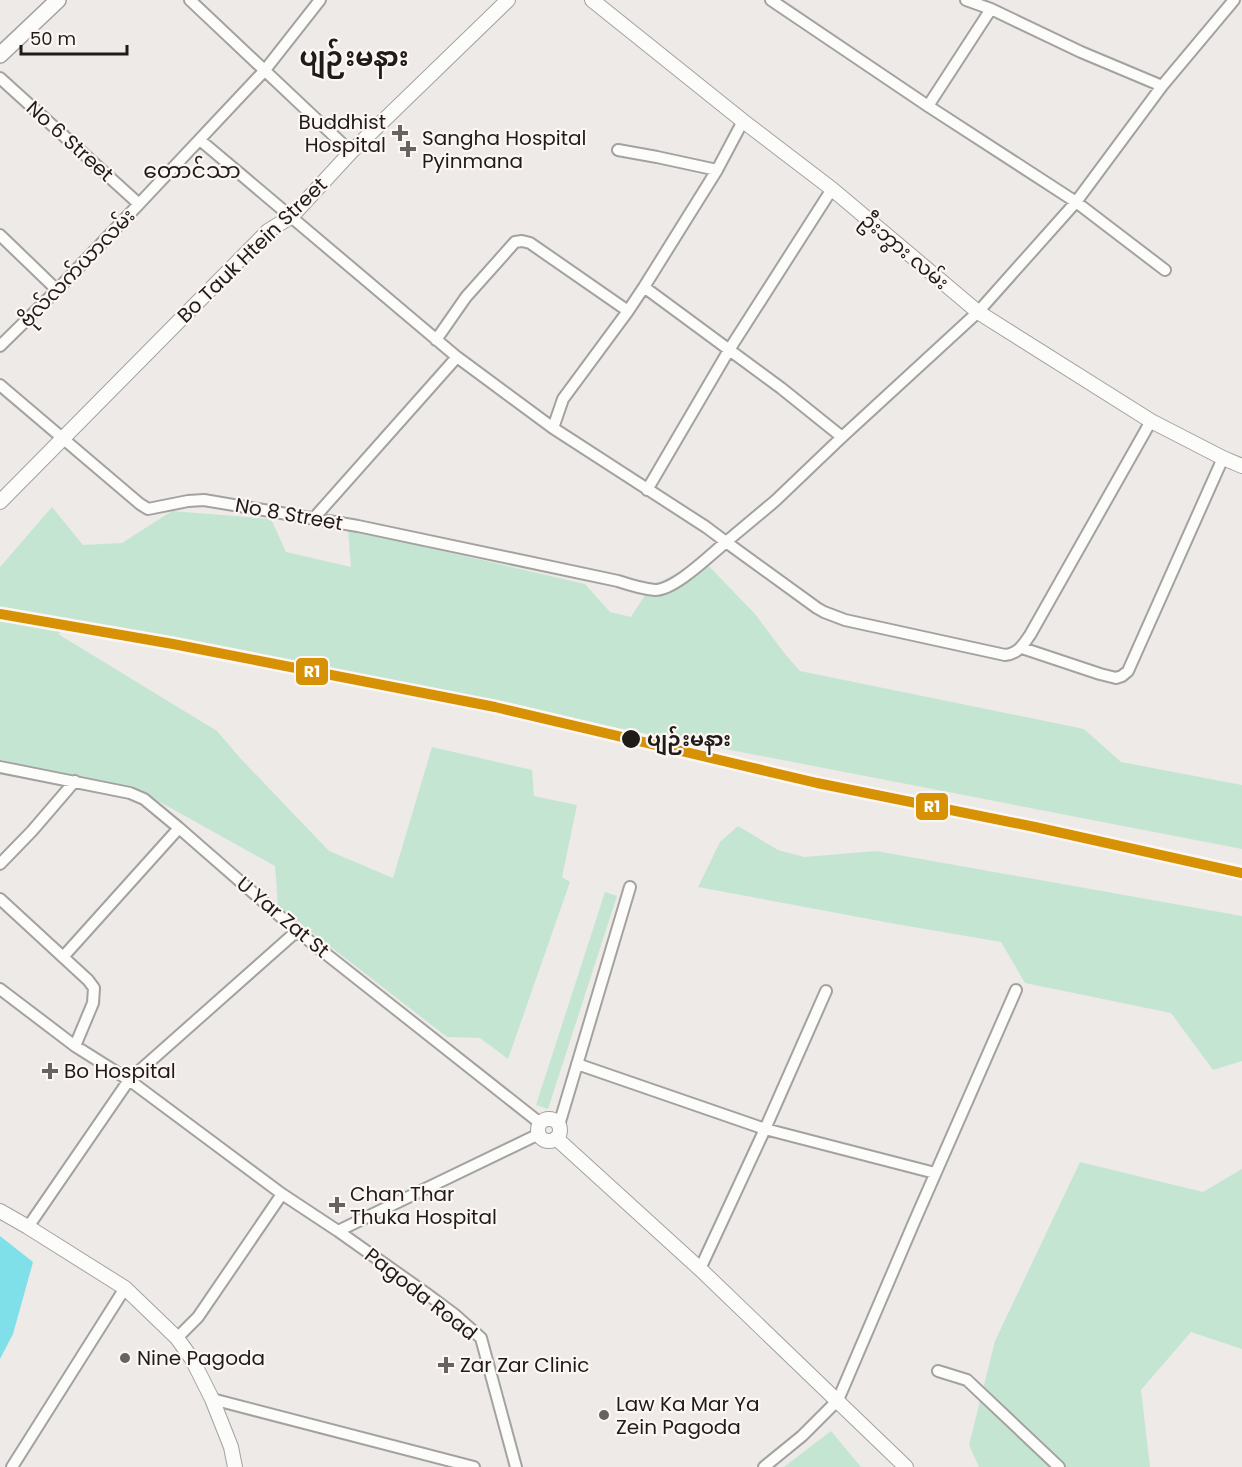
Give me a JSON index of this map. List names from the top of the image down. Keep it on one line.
{"streets":{"street":["No 6 Street","Bo Tauk Htein Street","ဦးဘွား လမ်း","ဗိုလ်လက်ယာလမ်း","No 8 Street","U Yar Zat St","Pagoda Road"]},"crossings":[["No 6 Street","ဗိုလ်လက်ယာလမ်း"],["Bo Tauk Htein Street","No 8 Street"],["ဦးဘွား လမ်း","No 8 Street"]],"districts":["ပျဉ်းမနား","တောင်သာ"],"places":{"health":["Buddhist Hospital","Sangha Hospital Pyinmana","Bo Hospital","Chan Thar Thuka Hospital","Zar Zar Clinic"],"other":["ပျဉ်းမနား","Nine Pagoda","Law Ka Mar Ya Zein Pagoda"]},"lines":["transit line R1"],"scale_bar":"50 m"}
